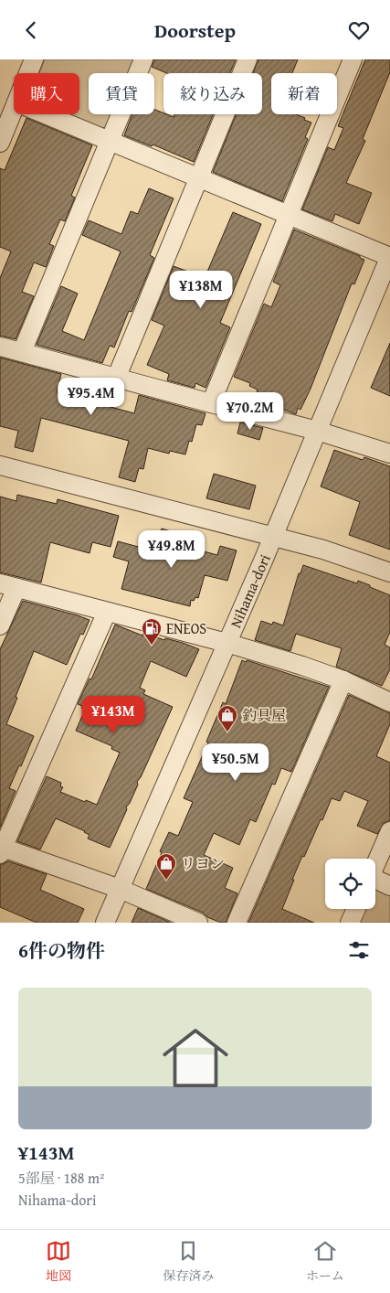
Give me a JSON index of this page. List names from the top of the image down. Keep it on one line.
{"streets":{"street":["Nihama-dori"]},"places":{"fuel station":["ENEOS"],"shop":["釣具屋","リヨン"]},"page":{"header":"Doorstep","chip":["購入","賃貸","絞り込み","新着"],"price":["¥138M","¥95.4M","¥70.2M","¥49.8M","¥143M","¥50.5M"],"heading":"6件の物件","list":[{"name":"¥143M","note":"5部屋 · 188 m² · Nihama-dori"}],"tabs":["地図","保存済み","ホーム"]}}
